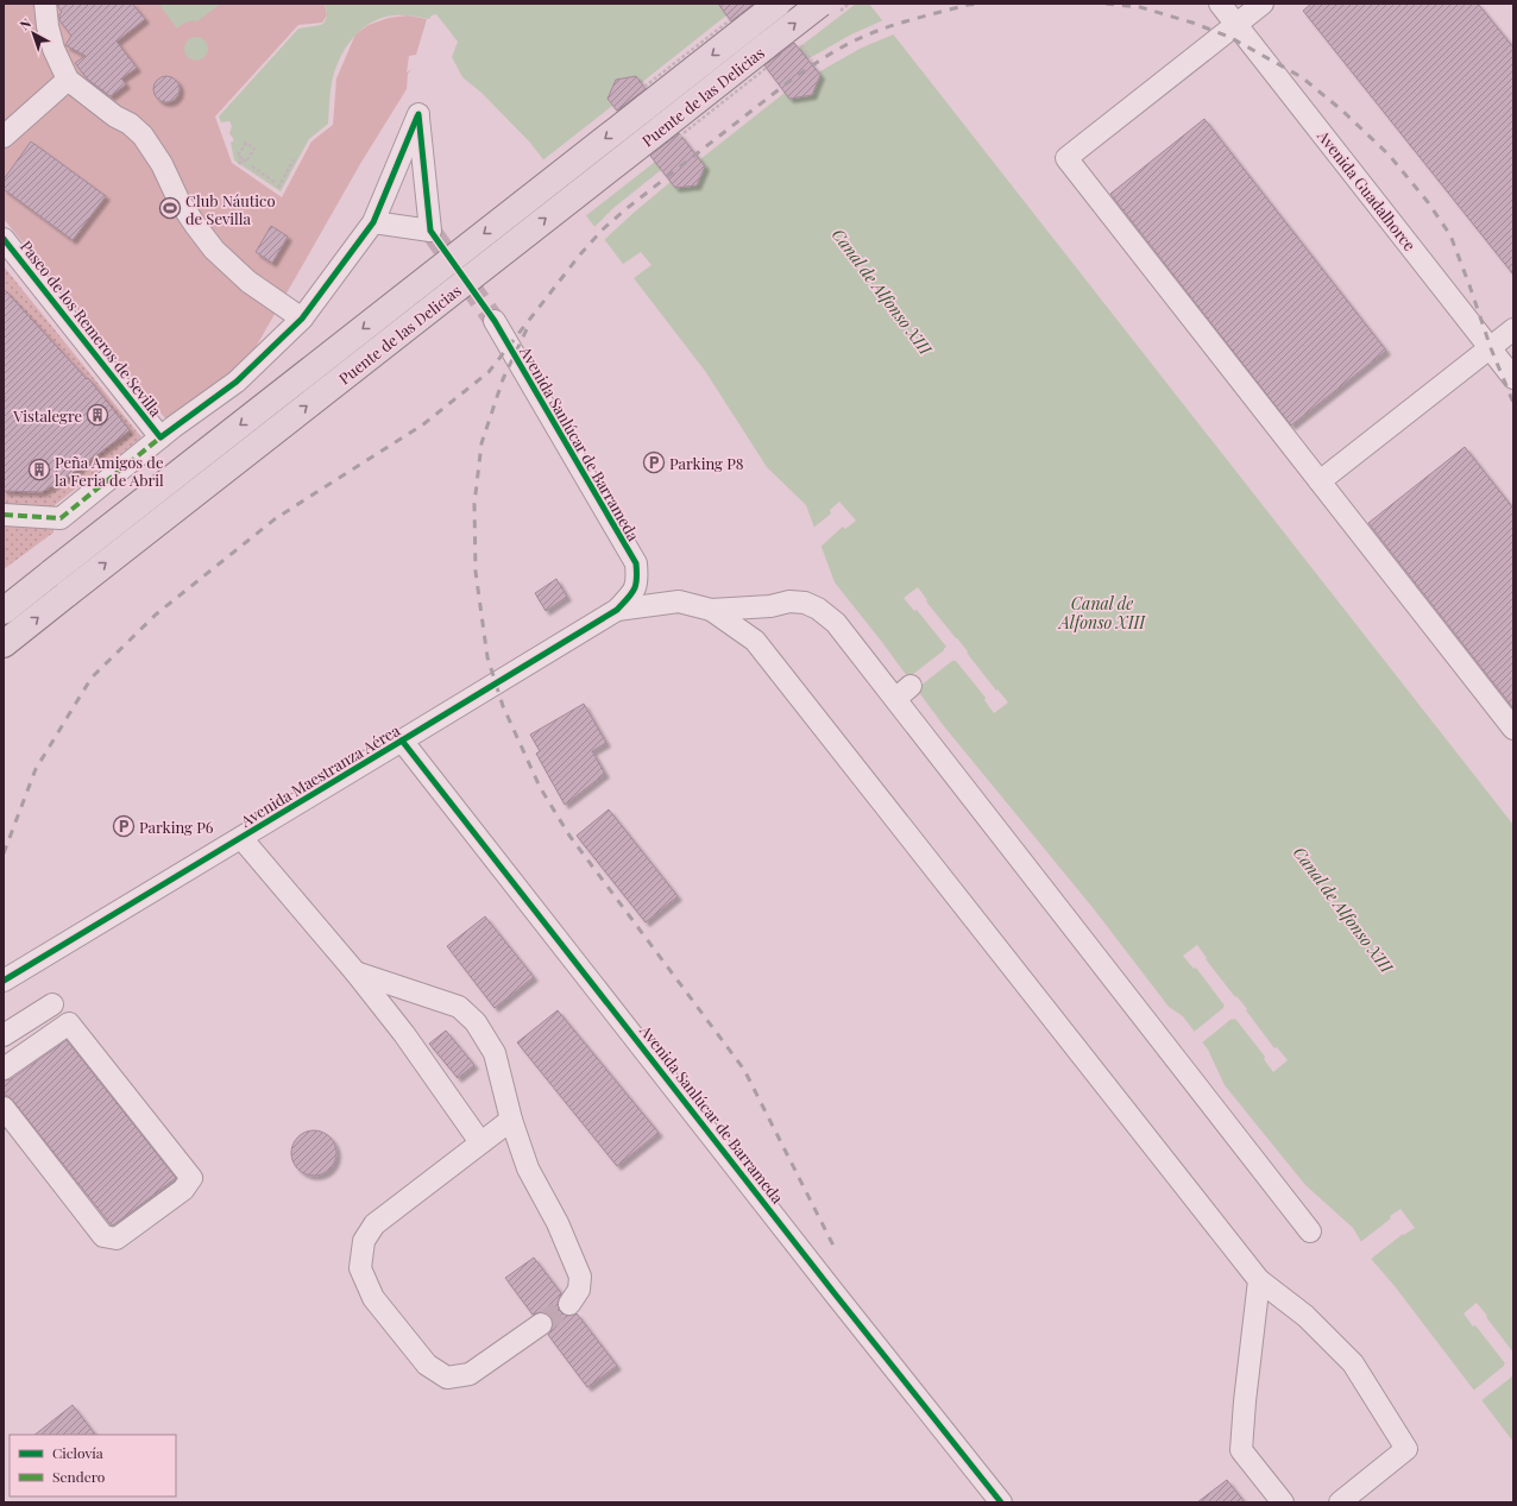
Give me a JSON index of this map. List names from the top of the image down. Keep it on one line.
{"streets":{"main road":["Puente de las Delicias"],"street":["Avenida Guadalhorce","Paseo de los Remeros de Sevilla","Avenida Sanlúcar de Barrameda","Avenida Maestranza Aérea"]},"crossings":[["Avenida Sanlúcar de Barrameda","Avenida Maestranza Aérea"]],"water":["Canal de Alfonso XIII"],"places":{"sports":["Club Náutico de Sevilla"],"building":["Vistalegre","Peña Amigos de la Feria de Abril"],"parking":["Parking P8","Parking P6"]},"legend":["Ciclovía","Sendero"],"north":"top left"}
